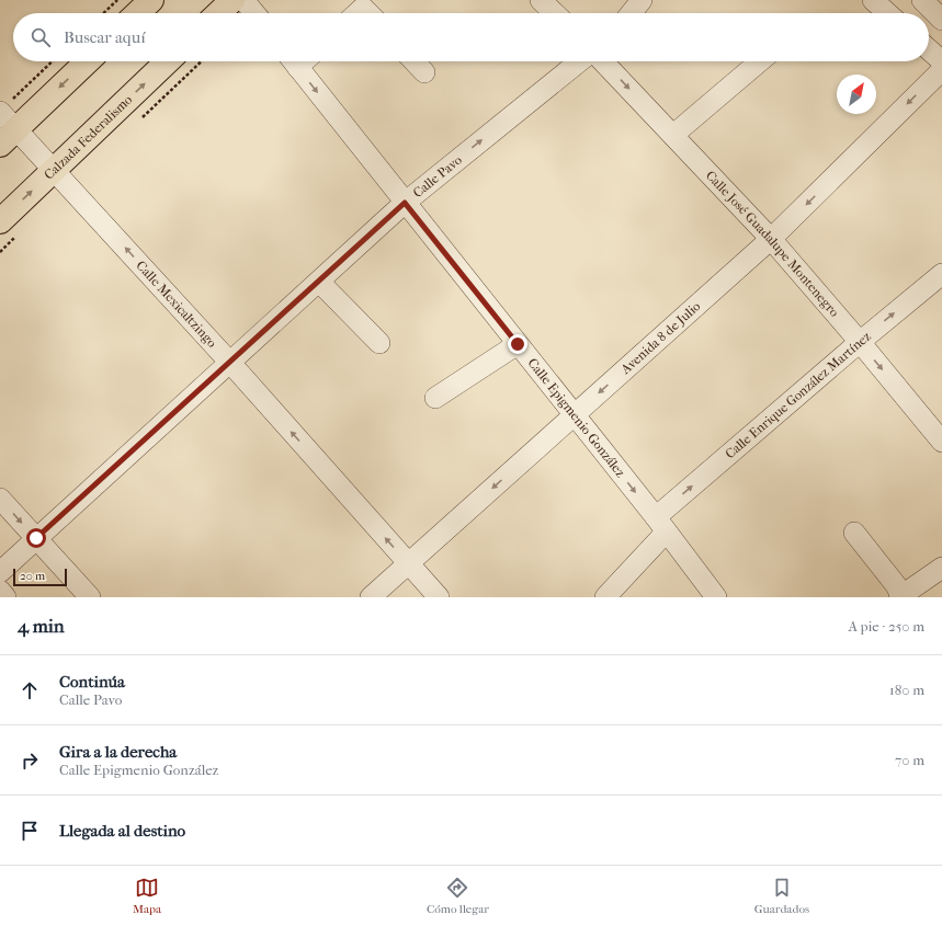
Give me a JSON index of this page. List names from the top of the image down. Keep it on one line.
{"streets":{"main road":["Calzada Federalismo"],"street":["Calle Pavo","Calle José Guadalupe Montenegro","Calle Mexicaltzingo","Avenida 8 de Julio","Calle Enrique González Martínez","Calle Epigmenio González"]},"crossings":[["Calzada Federalismo","Calle Mexicaltzingo"],["Calle Pavo","Calle Mexicaltzingo"],["Calle Pavo","Calle Epigmenio González"],["Calle José Guadalupe Montenegro","Avenida 8 de Julio"],["Calle José Guadalupe Montenegro","Calle Enrique González Martínez"],["Calle Mexicaltzingo","Avenida 8 de Julio"],["Avenida 8 de Julio","Calle Epigmenio González"],["Calle Enrique González Martínez","Calle Epigmenio González"]],"one_way":["Calle José Guadalupe Montenegro","Calle Mexicaltzingo","Avenida 8 de Julio","Calle Enrique González Martínez","Calle Epigmenio González"],"scale_bar":"20 m","north":"top right","page":{"search":"Buscar aquí","scale":"20 m","heading":["4 min","A pie · 250 m"],"list":[["Continúa","Calle Pavo","180 m"],["Gira a la derecha","Calle Epigmenio González","70 m"],"Llegada al destino"],"nav":["Mapa","Cómo llegar","Guardados"]}}
